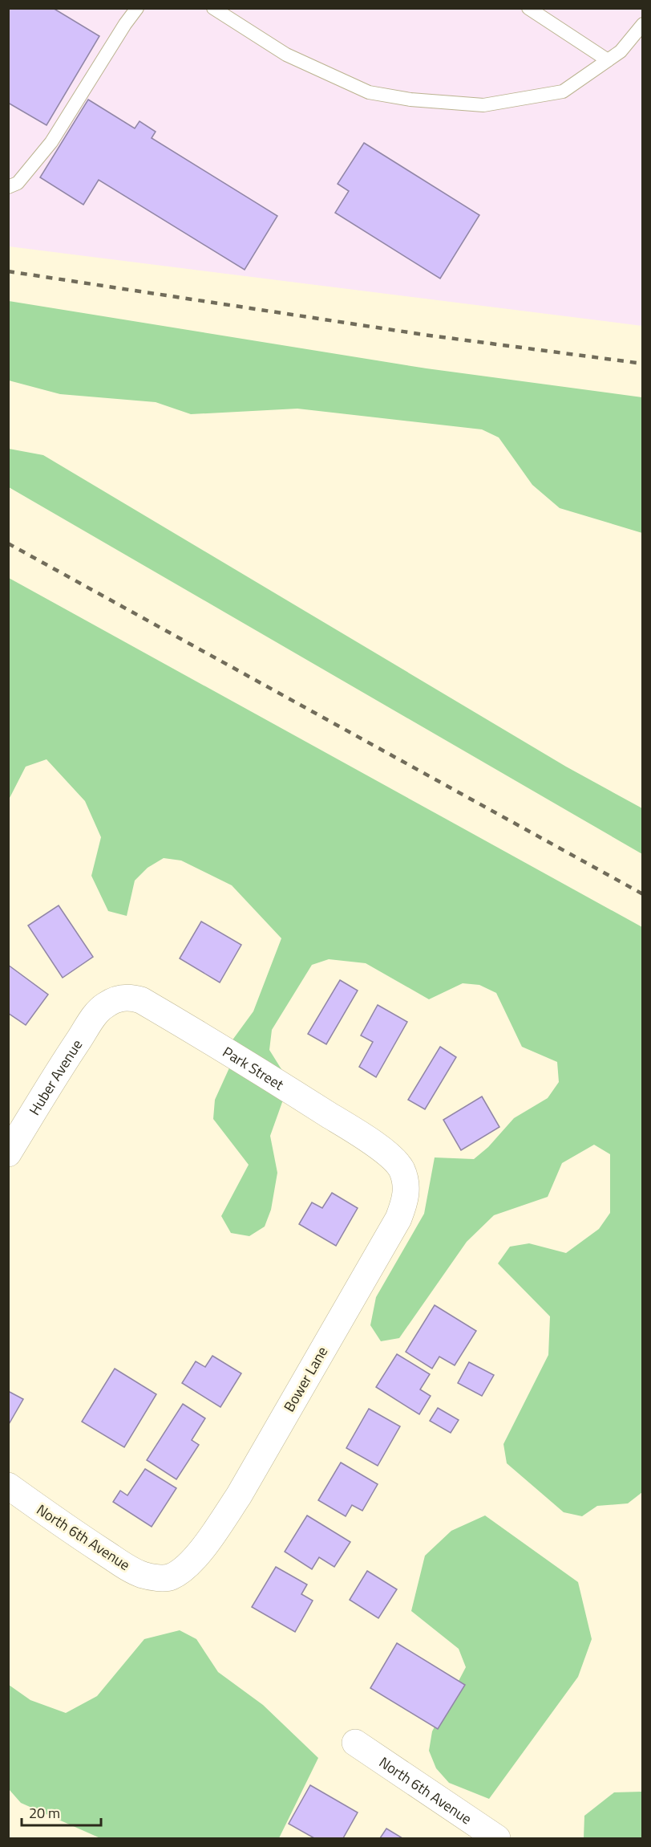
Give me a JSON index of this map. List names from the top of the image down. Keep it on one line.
{"streets":{"street":["Park Street","Huber Avenue","Bower Lane","North 6th Avenue"]},"crossings":[["Park Street","Huber Avenue"],["Park Street","Bower Lane"],["Bower Lane","North 6th Avenue"]],"scale_bar":"20 m"}
